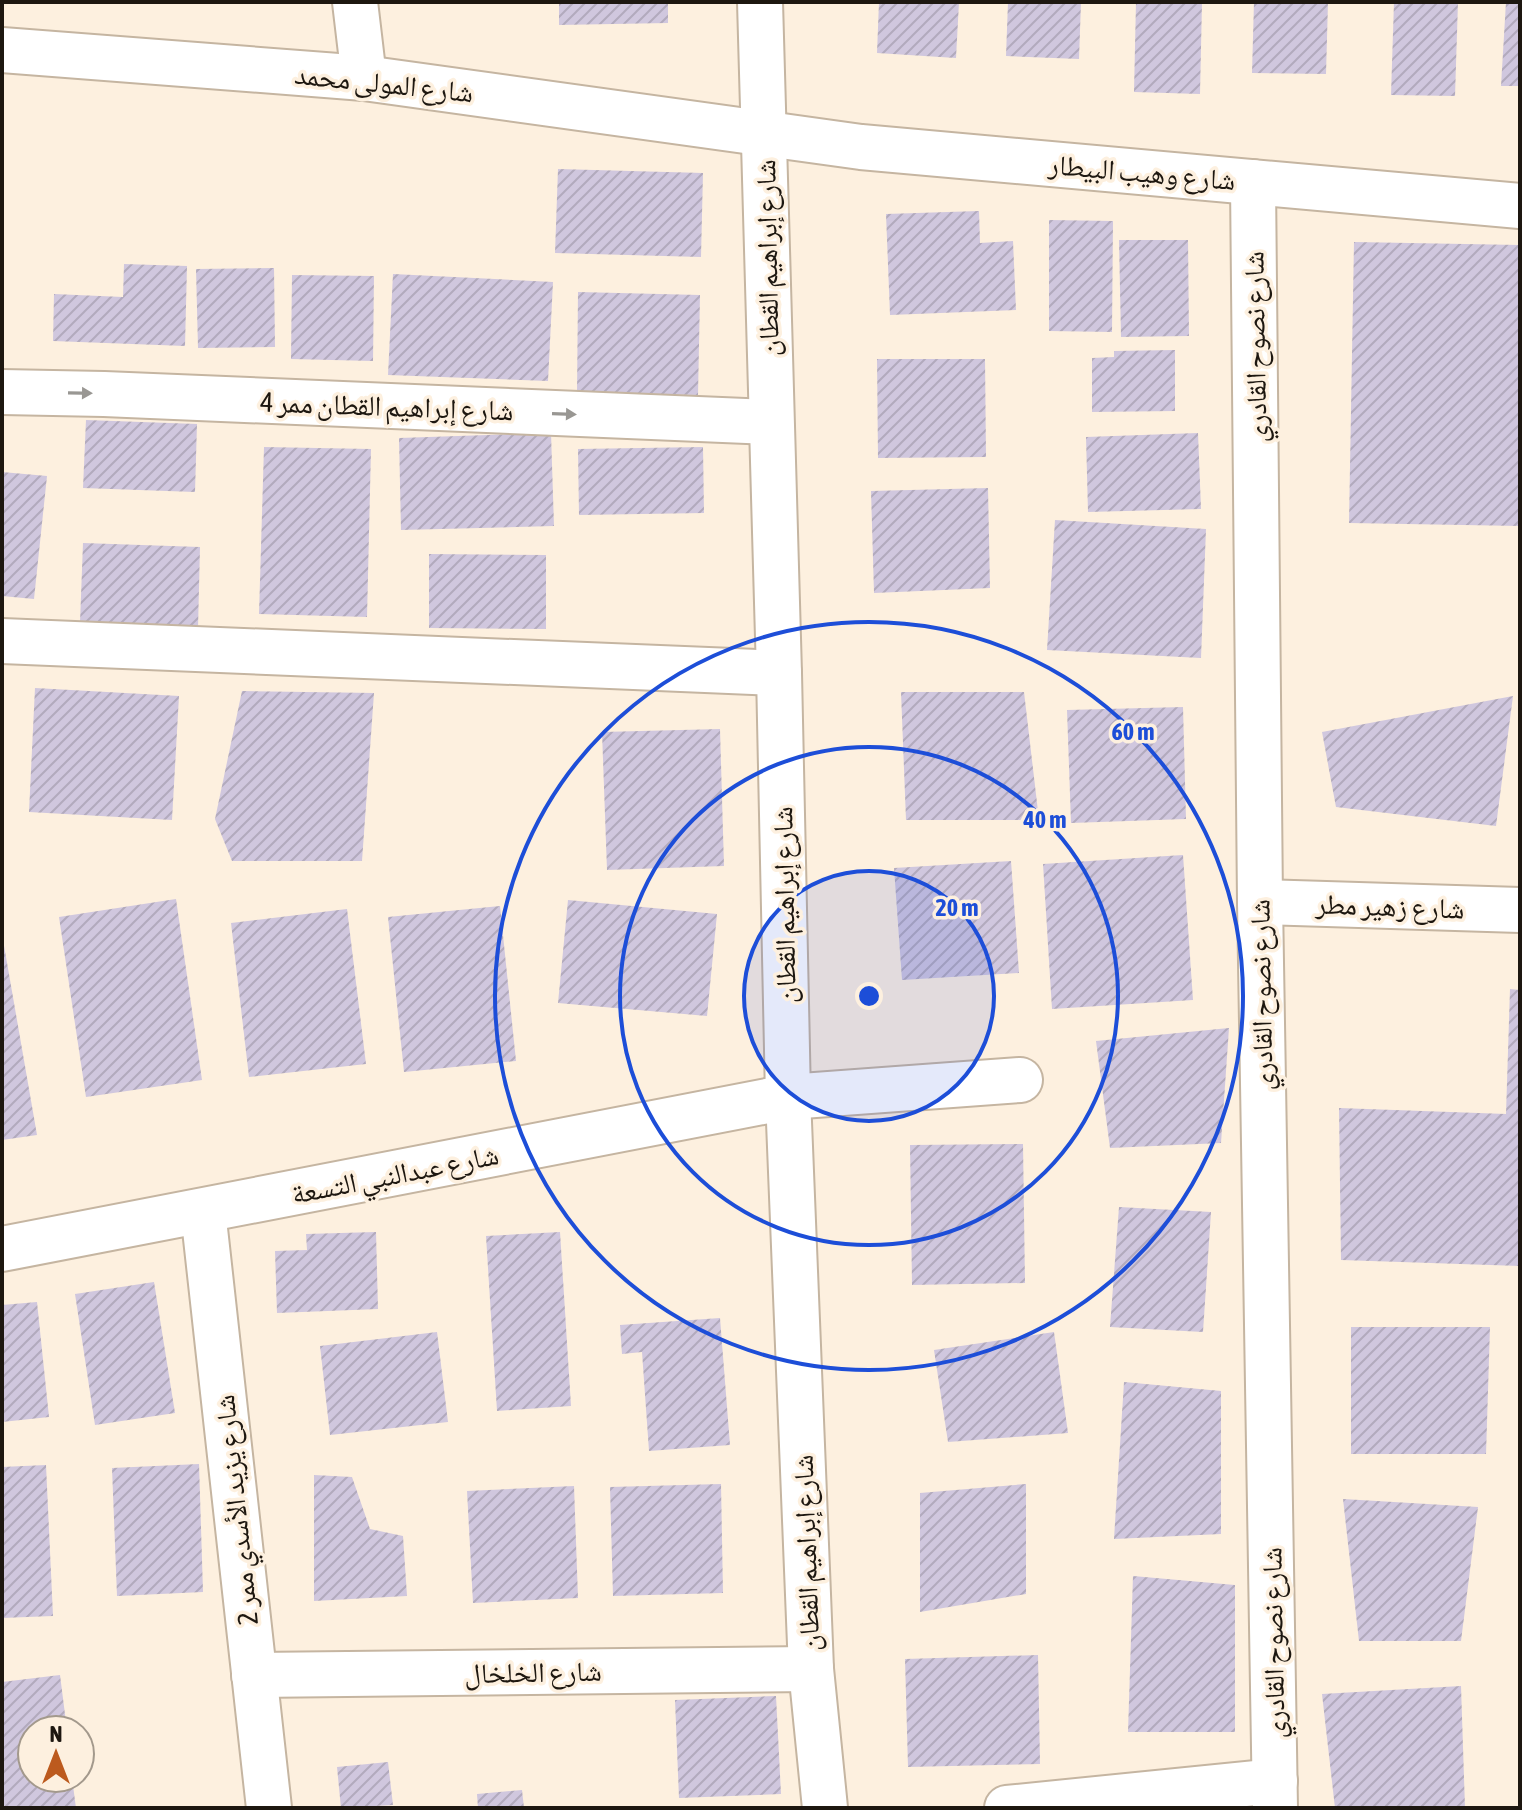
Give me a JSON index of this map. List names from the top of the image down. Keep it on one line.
{"streets":{"street":["شارع المولى محمد","شارع وهيب البيطار","شارع إبراهيم القطان","شارع نصوح القادري","شارع إبراهيم القطان ممر 4","شارع زهير مطر","شارع عبدالنبي التسعة","شارع يزيد الأسدي ممر 2","شارع الخلخال"]},"crossings":[["شارع المولى محمد","شارع وهيب البيطار"],["شارع المولى محمد","شارع إبراهيم القطان"],["شارع وهيب البيطار","شارع إبراهيم القطان"],["شارع وهيب البيطار","شارع نصوح القادري"],["شارع إبراهيم القطان","شارع إبراهيم القطان ممر 4"],["شارع إبراهيم القطان","شارع عبدالنبي التسعة"],["شارع إبراهيم القطان","شارع الخلخال"],["شارع نصوح القادري","شارع زهير مطر"],["شارع عبدالنبي التسعة","شارع يزيد الأسدي ممر 2"],["شارع يزيد الأسدي ممر 2","شارع الخلخال"]],"north":"top","rings":["60 m","40 m","20 m"]}
